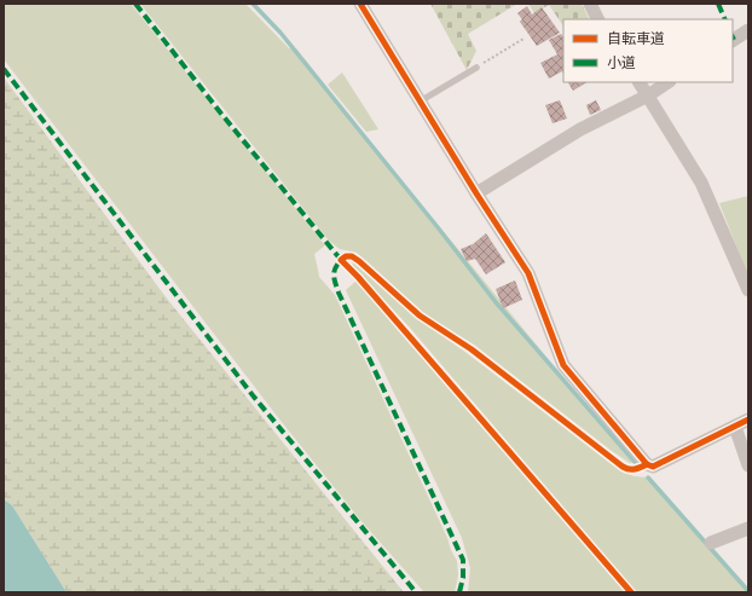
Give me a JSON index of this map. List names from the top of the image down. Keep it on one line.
{"legend":["自転車道","小道"]}
